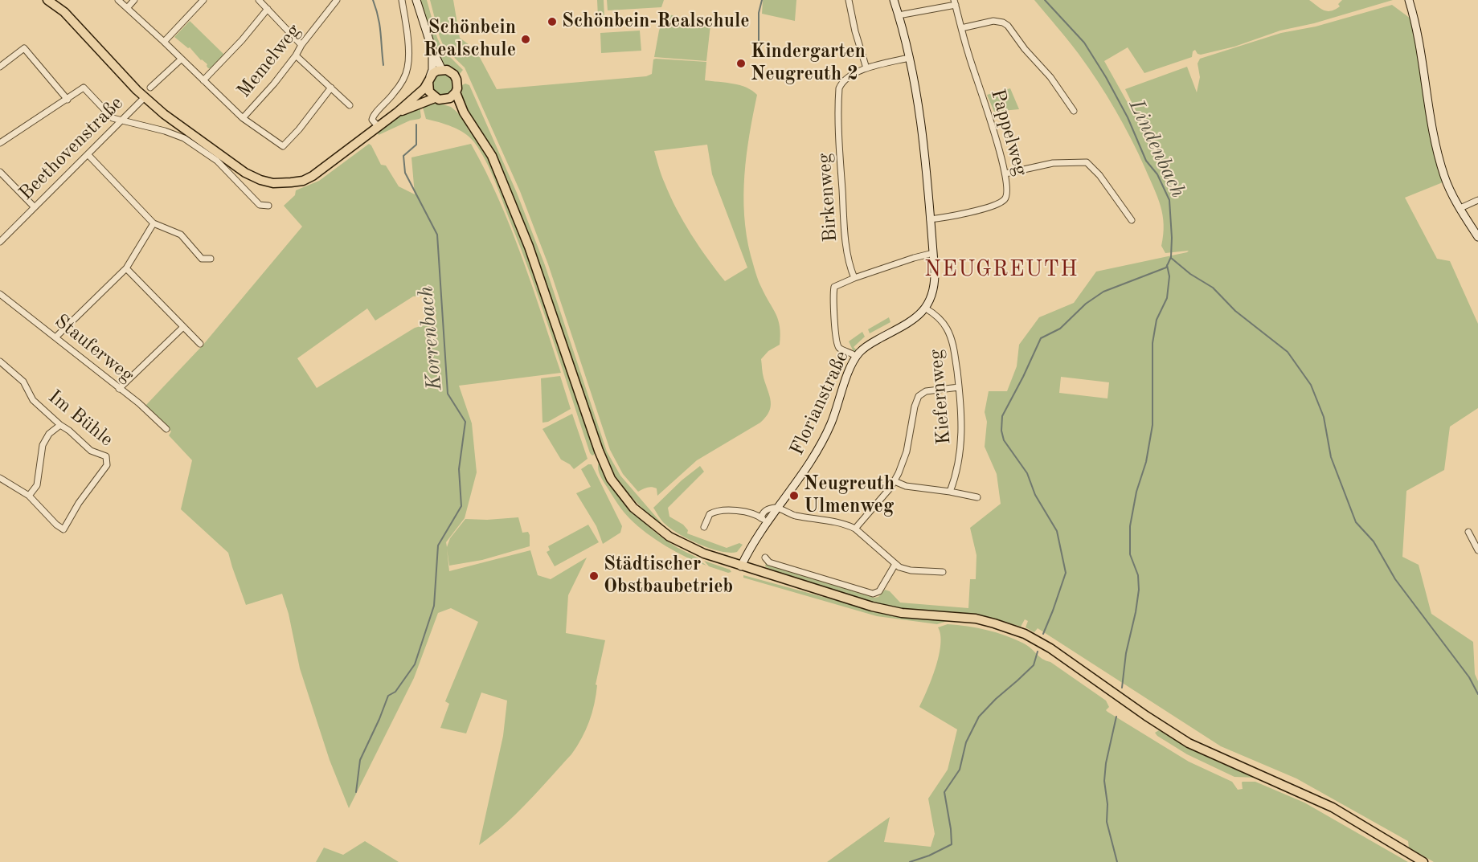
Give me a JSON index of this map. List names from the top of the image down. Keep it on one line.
{"streets":{"street":["Memelweg","Pappelweg","Beethovenstraße","Birkenweg","Stauferweg","Kiefernweg","Florianstraße","Im Bühle"]},"crossings":[["Kiefernweg","Florianstraße"]],"districts":["NEUGREUTH"],"water":["Lindenbach","Korrenbach"],"places":["Schönbein-Realschule","Schönbein Realschule","Kindergarten Neugreuth 2","Neugreuth Ulmenweg","Städtischer Obstbaubetrieb"]}
